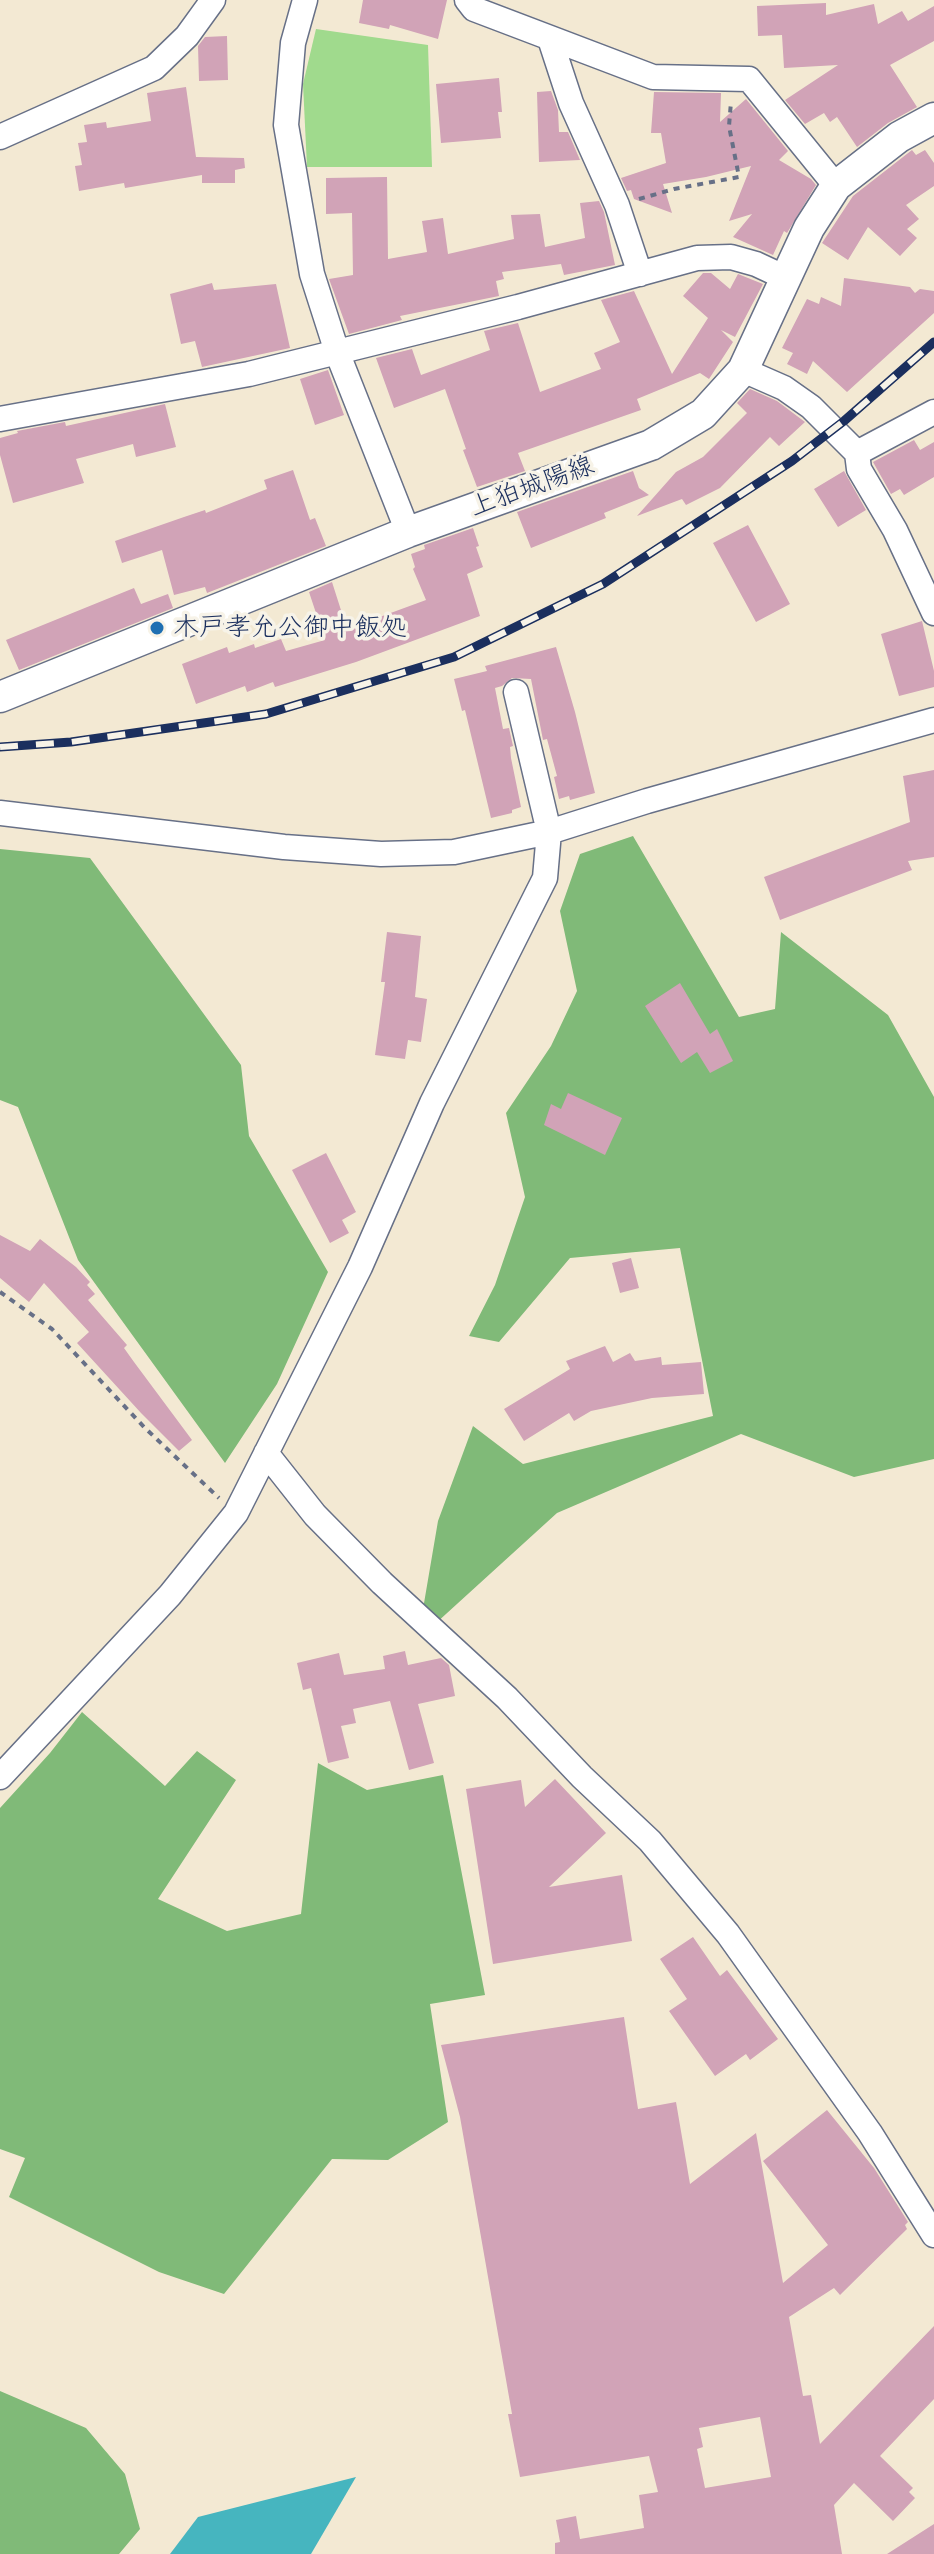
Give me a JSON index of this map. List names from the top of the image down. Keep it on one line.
{"streets":{"main road":["上狛城陽線"]},"places":["木戸孝允公御中飯処"]}
